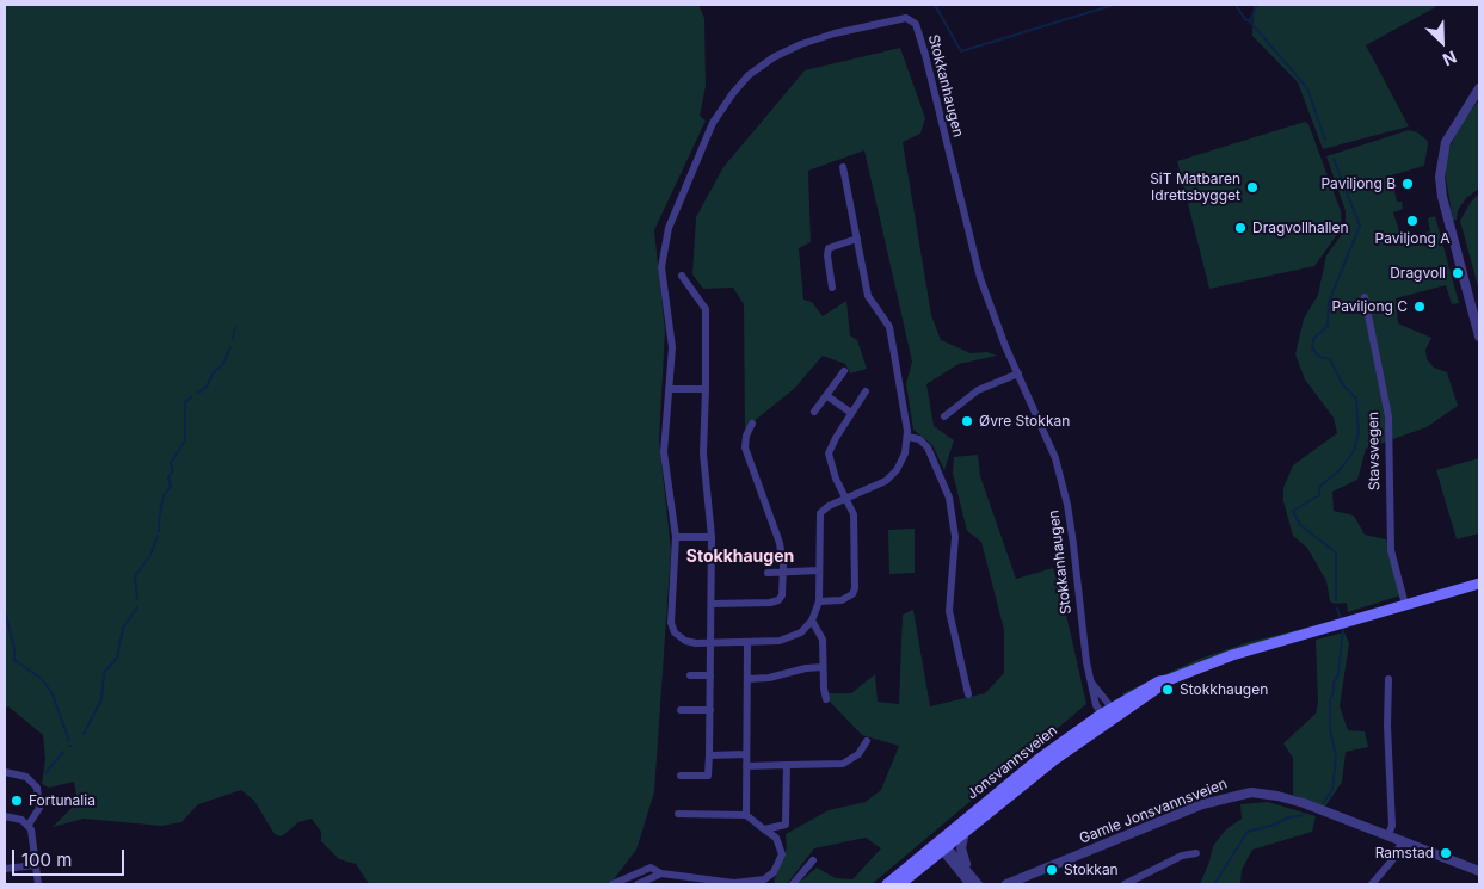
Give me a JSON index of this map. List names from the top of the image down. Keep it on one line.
{"streets":{"main road":["Jonsvannsveien"],"street":["Stokkanhaugen","Stavsvegen","Gamle Jonsvannsveien"]},"crossings":[["Stokkanhaugen","Jonsvannsveien"],["Stavsvegen","Jonsvannsveien"]],"districts":["Stokkhaugen"],"places":["Paviljong B","SiT Matbaren Idrettsbygget","Paviljong A","Dragvollhallen","Dragvoll","Paviljong C","Øvre Stokkan","Stokkhaugen","Fortunalia","Ramstad","Stokkan"],"scale_bar":"100 m","north":"bottom right"}
